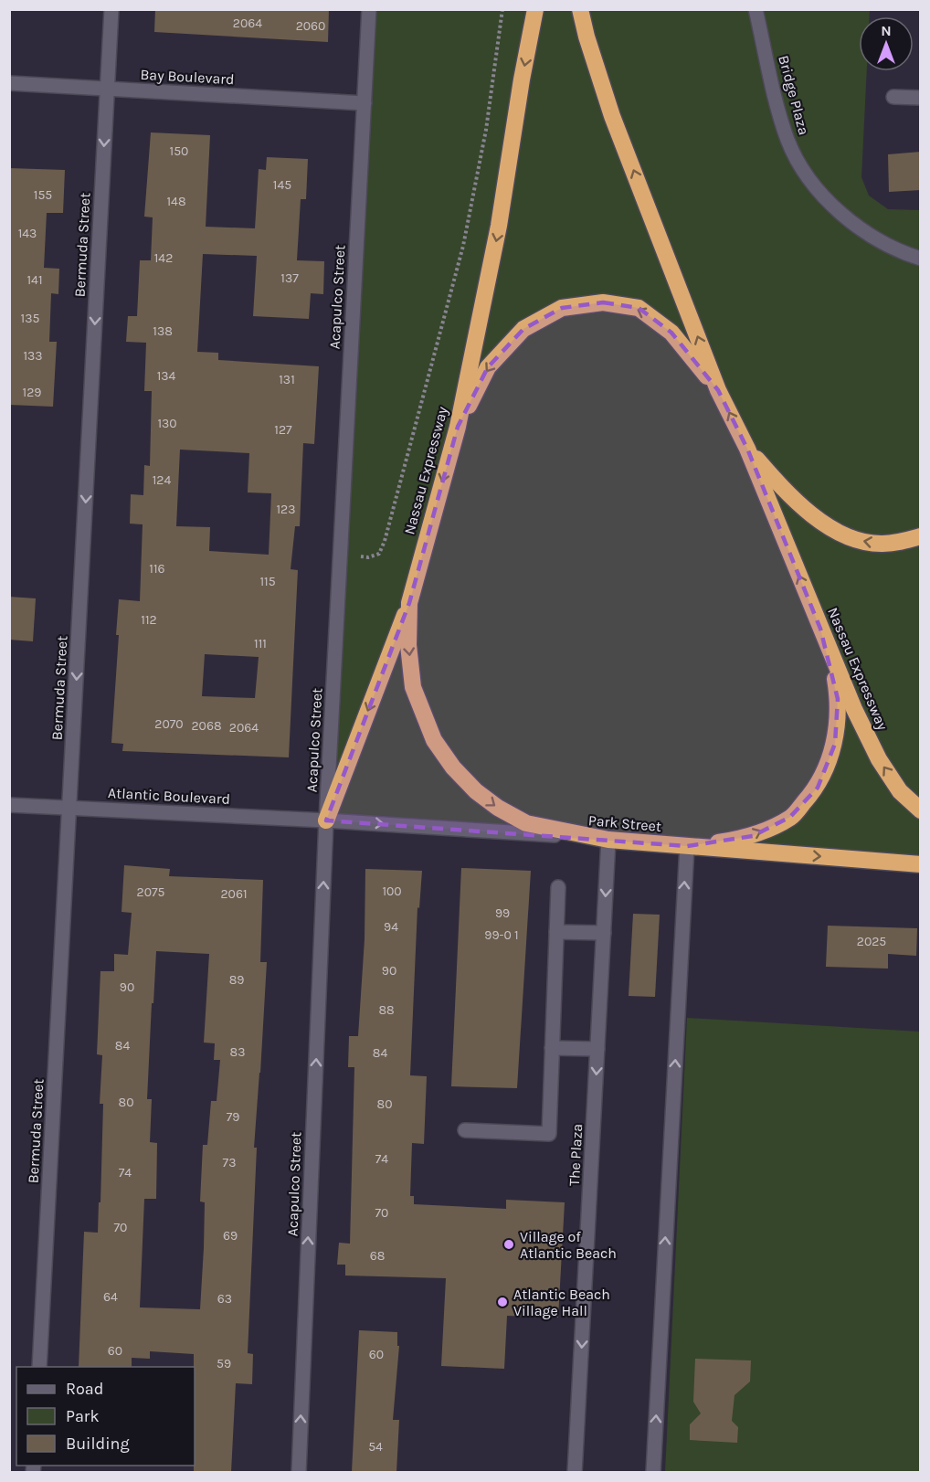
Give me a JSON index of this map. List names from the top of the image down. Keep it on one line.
{"streets":{"highway":["Nassau Expressway","Park Street"],"street":["Bay Boulevard","Bridge Plaza","Bermuda Street","Acapulco Street","Atlantic Boulevard","The Plaza"]},"crossings":[["Bay Boulevard","Bermuda Street"],["Bay Boulevard","Acapulco Street"],["Bermuda Street","Atlantic Boulevard"],["Acapulco Street","Atlantic Boulevard"],["Acapulco Street","Park Street"],["Nassau Expressway","Park Street"],["Nassau Expressway","The Plaza"],["Atlantic Boulevard","Park Street"],["Park Street","The Plaza"]],"one_way":["Bermuda Street","Acapulco Street","Park Street"],"places":["Village of Atlantic Beach","Atlantic Beach Village Hall"],"house_numbers":["2064","2060","150","145","155","148","143","142","137","141","135","138","133","134","131","129","130","127","124","123","116","115","112","111","2070","2068","2064","100","2075","2061","99","94","99-0 1","2025","90","89","90","88","84","83","84","80","80","79","74","73","74","70","70","69","68","64","63","60","60","59","54"],"legend":["Road","Park","Building"],"north":"top"}
